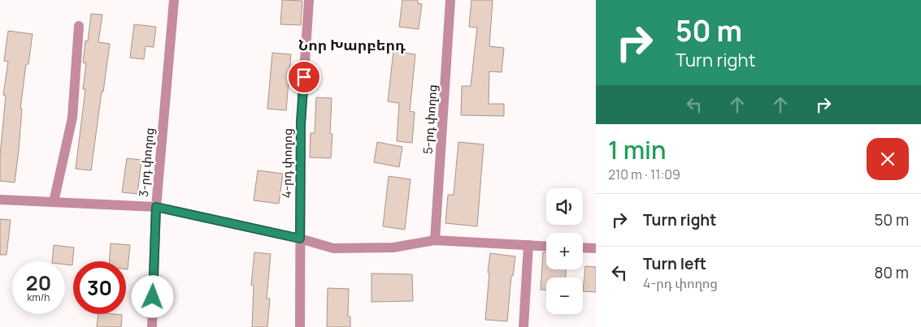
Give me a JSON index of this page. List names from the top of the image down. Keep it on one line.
{"streets":{"street":["5-րդ փողոց","3-րդ փողոց","4-րդ փողոց"]},"districts":["Նոր Խարբերդ"],"page":{"turn":["50 m","Turn right"],"heading":["1 min","210 m · 11:09"],"map_buttons":["+","−"],"list":[{"name":"Turn right","value":"50 m"},{"name":"Turn left","note":"4-րդ փողոց","value":"80 m"}],"speed":"20 km/h","limit":"30"}}
